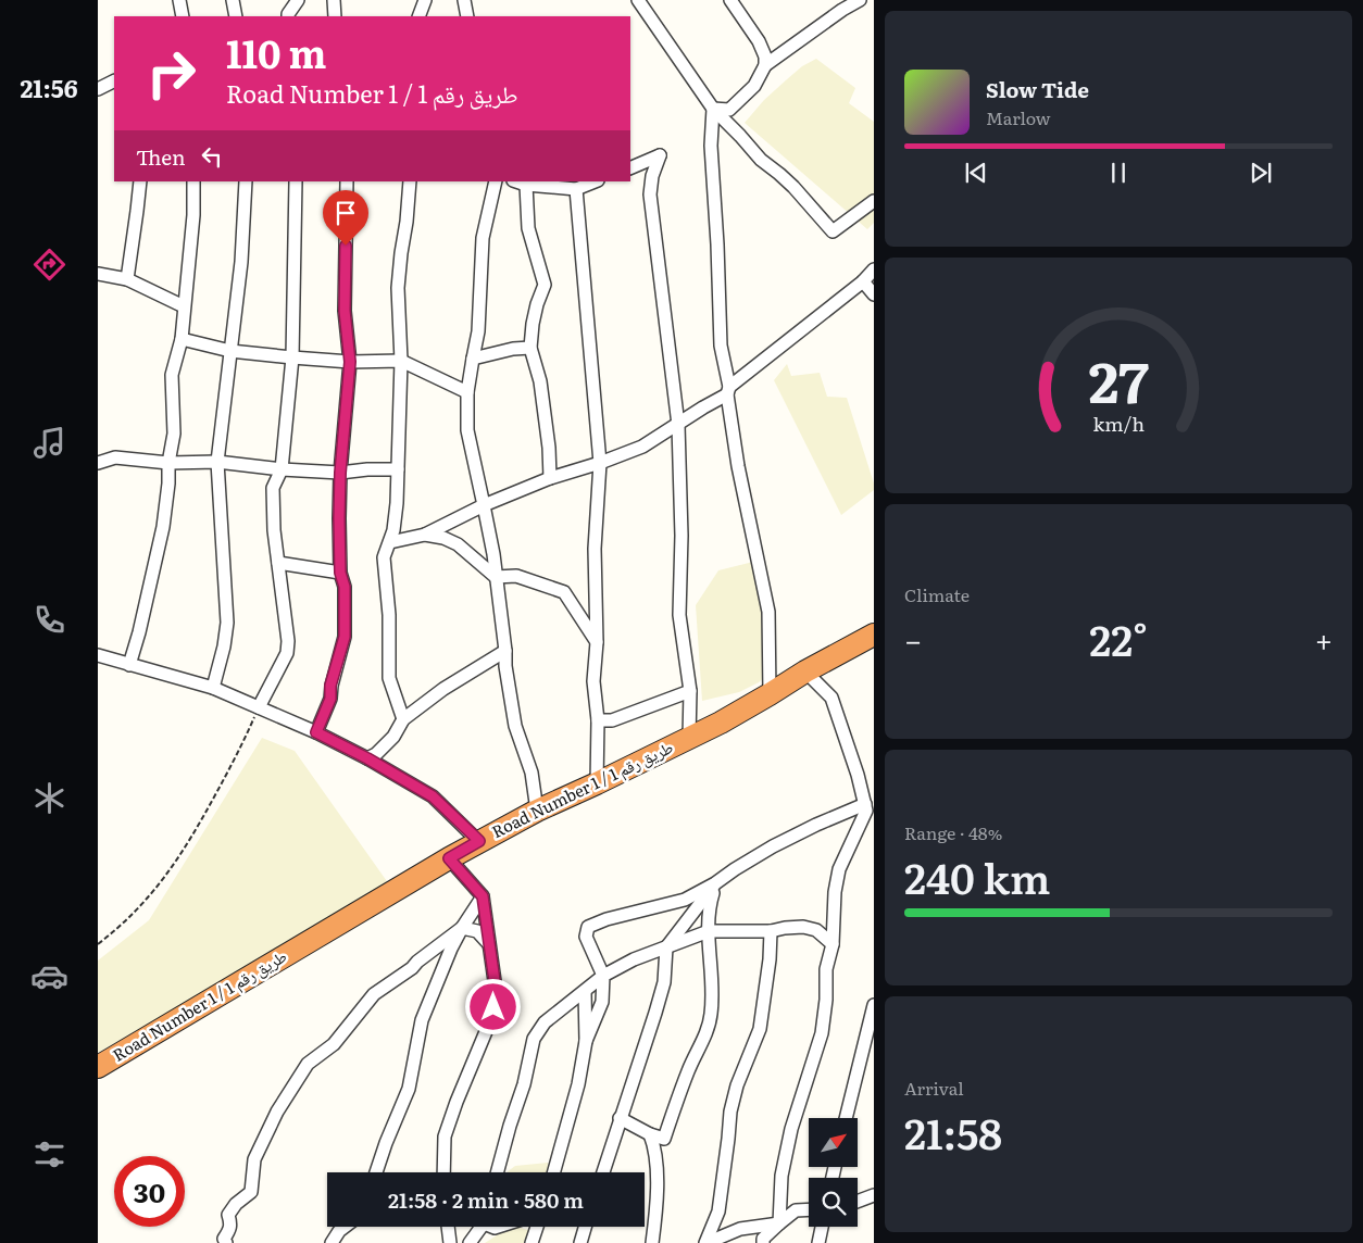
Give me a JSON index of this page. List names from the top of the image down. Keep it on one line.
{"streets":{"highway":["Road Number 1 / طريق رقم 1"]},"north":"top right","page":{"tabs":"21:56","turn":["110 m","Road Number 1 / طريق رقم 1"],"song":["Slow Tide","Marlow"],"then":"Then","tile":["Climate",["Range · 48%","240 km"],["Arrival","21:58"]],"heat":["−","22°","+"],"limit":"30","trip":"21:58 · 2 min · 580 m","gauge":["27","km/h"]}}
